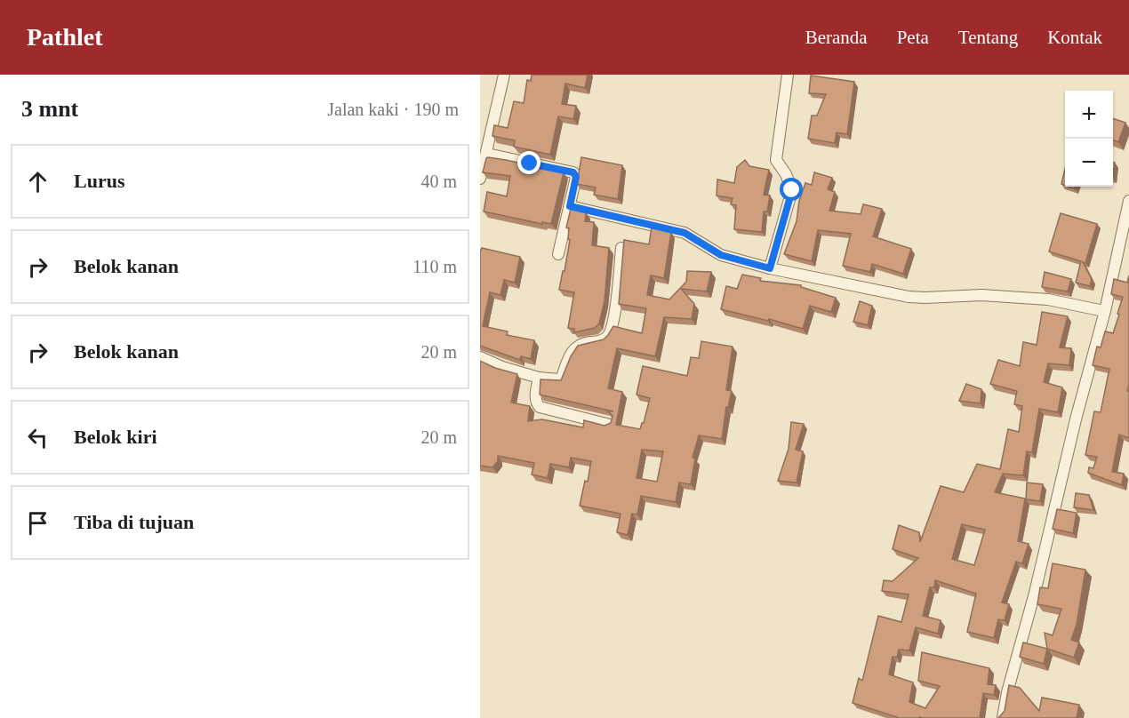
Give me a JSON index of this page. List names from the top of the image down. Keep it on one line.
{"page":{"header":"Pathlet","nav":["Beranda","Peta","Tentang","Kontak"],"heading":["3 mnt","Jalan kaki · 190 m"],"map_buttons":["+","−"],"list":[["Lurus","40 m"],["Belok kanan","110 m"],["Belok kanan","20 m"],["Belok kiri","20 m"],"Tiba di tujuan"]}}
